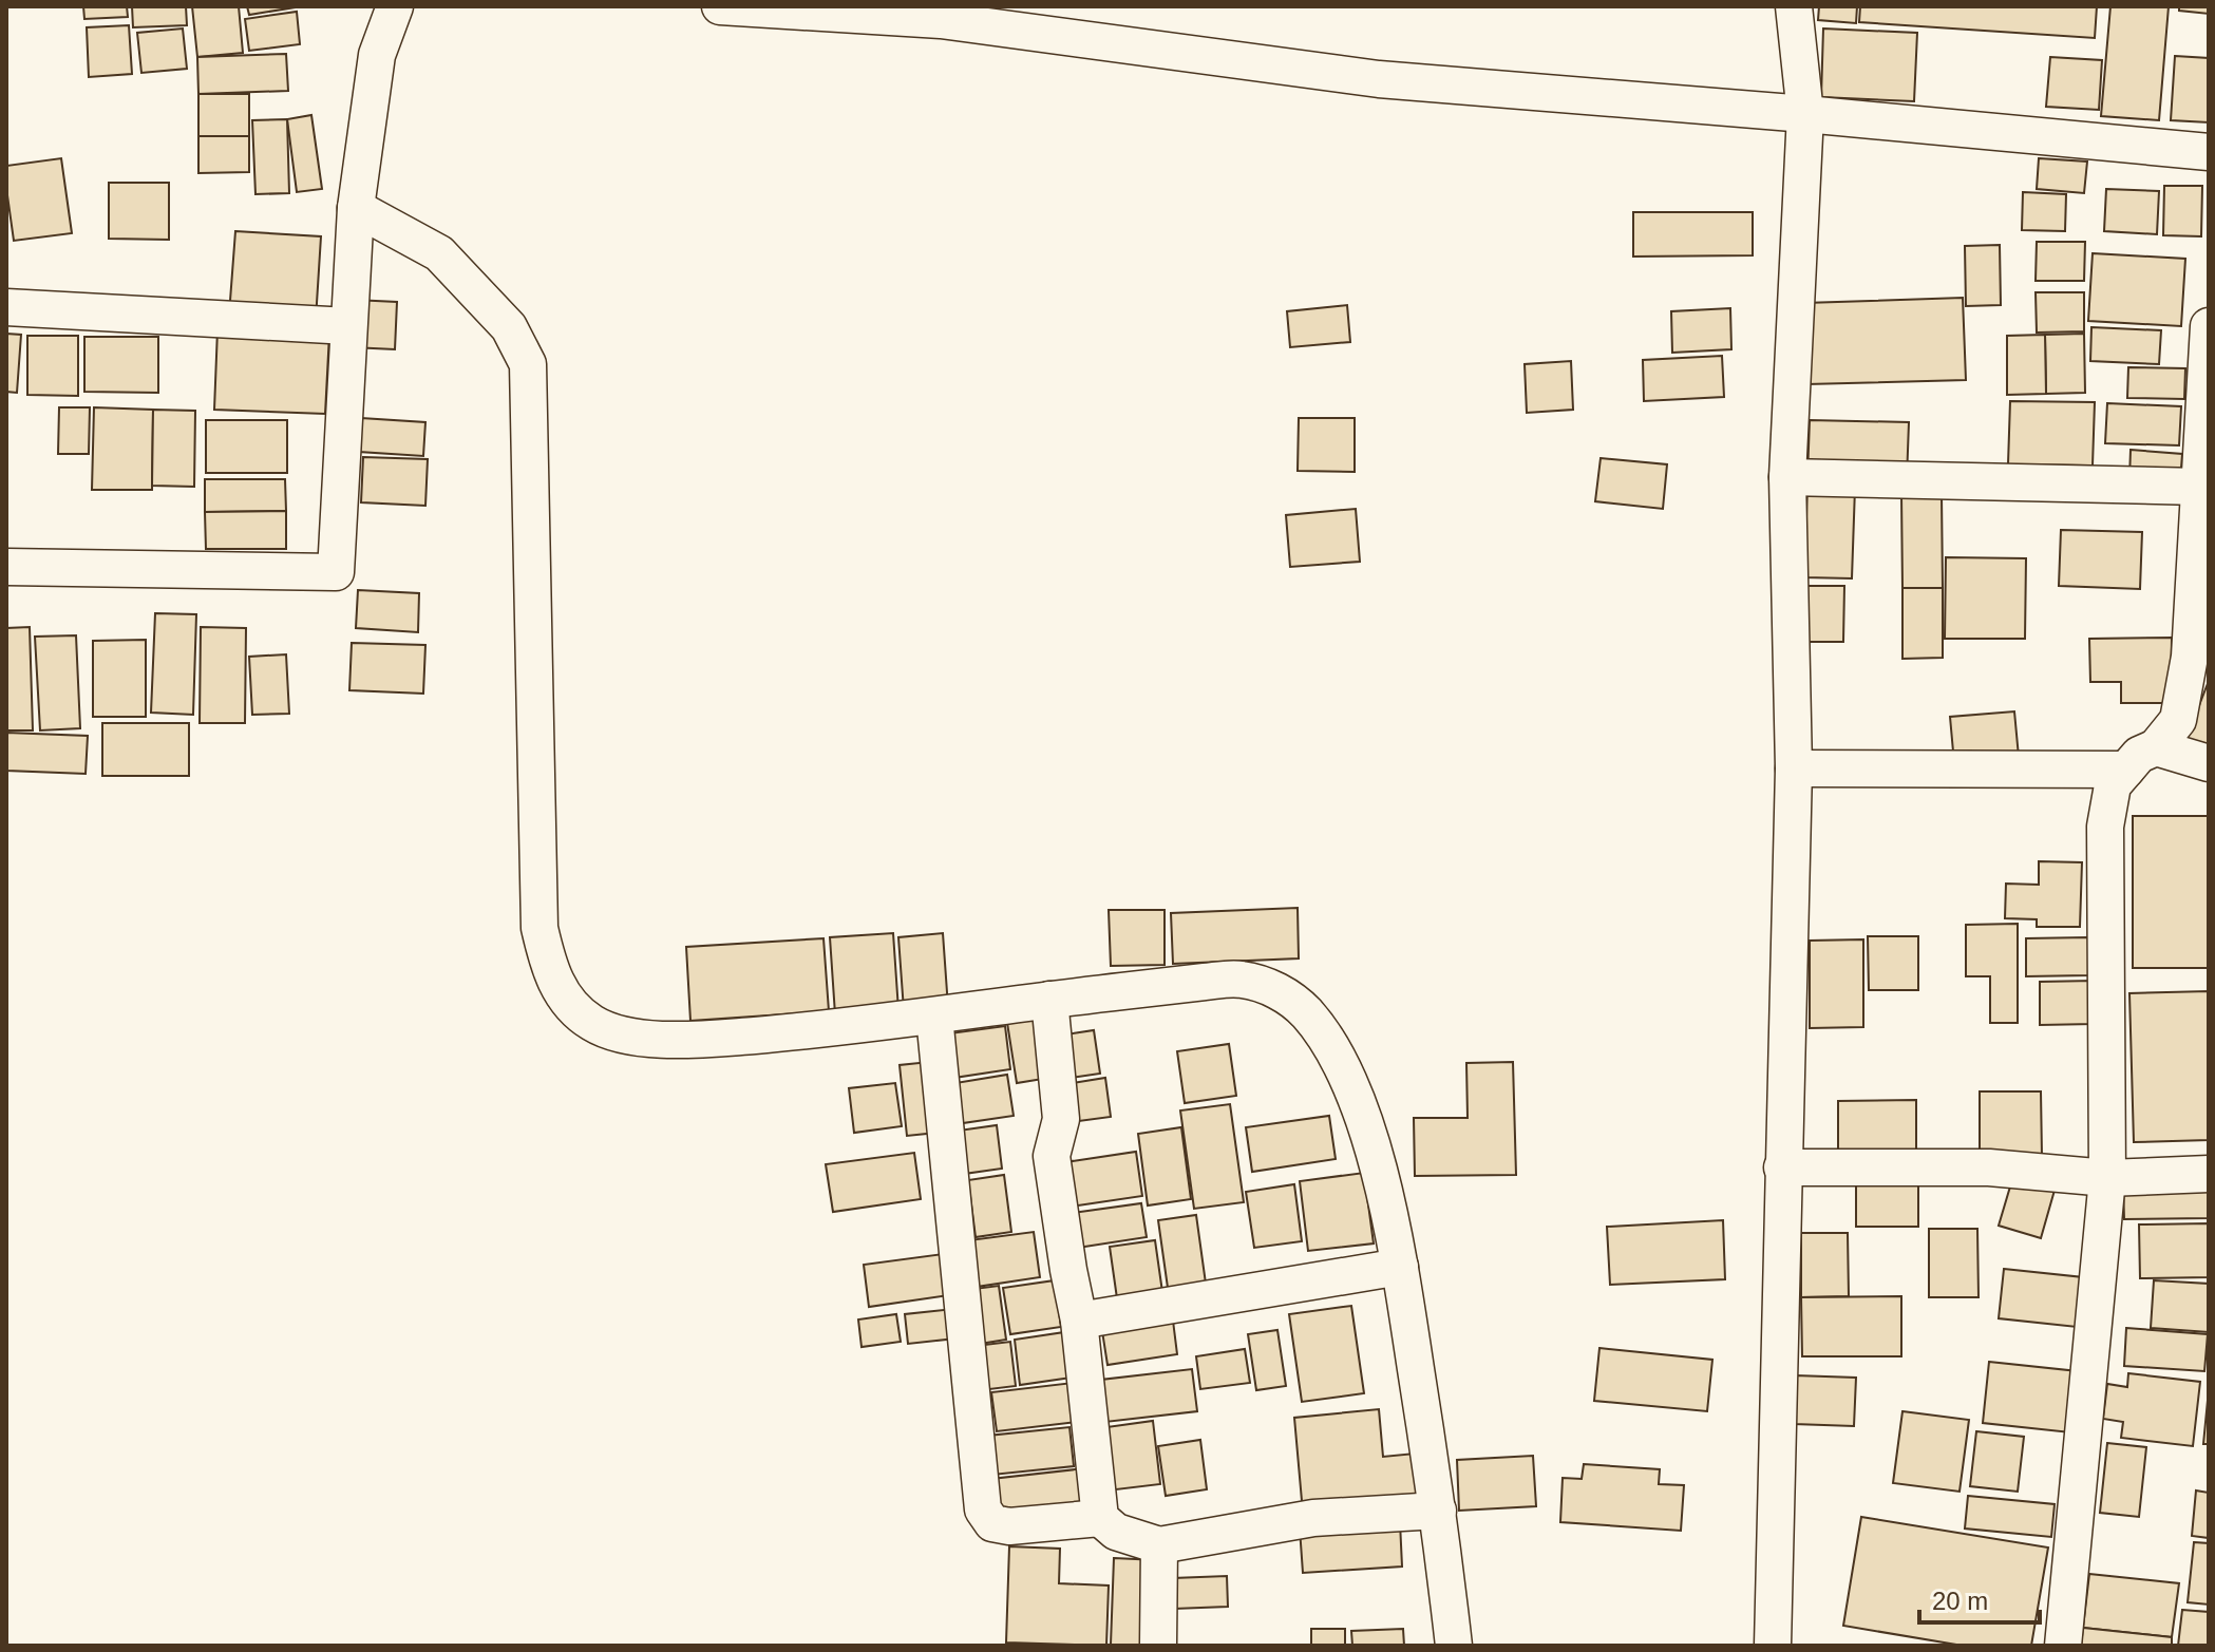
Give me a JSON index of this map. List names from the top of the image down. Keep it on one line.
{"scale_bar":"20 m"}
